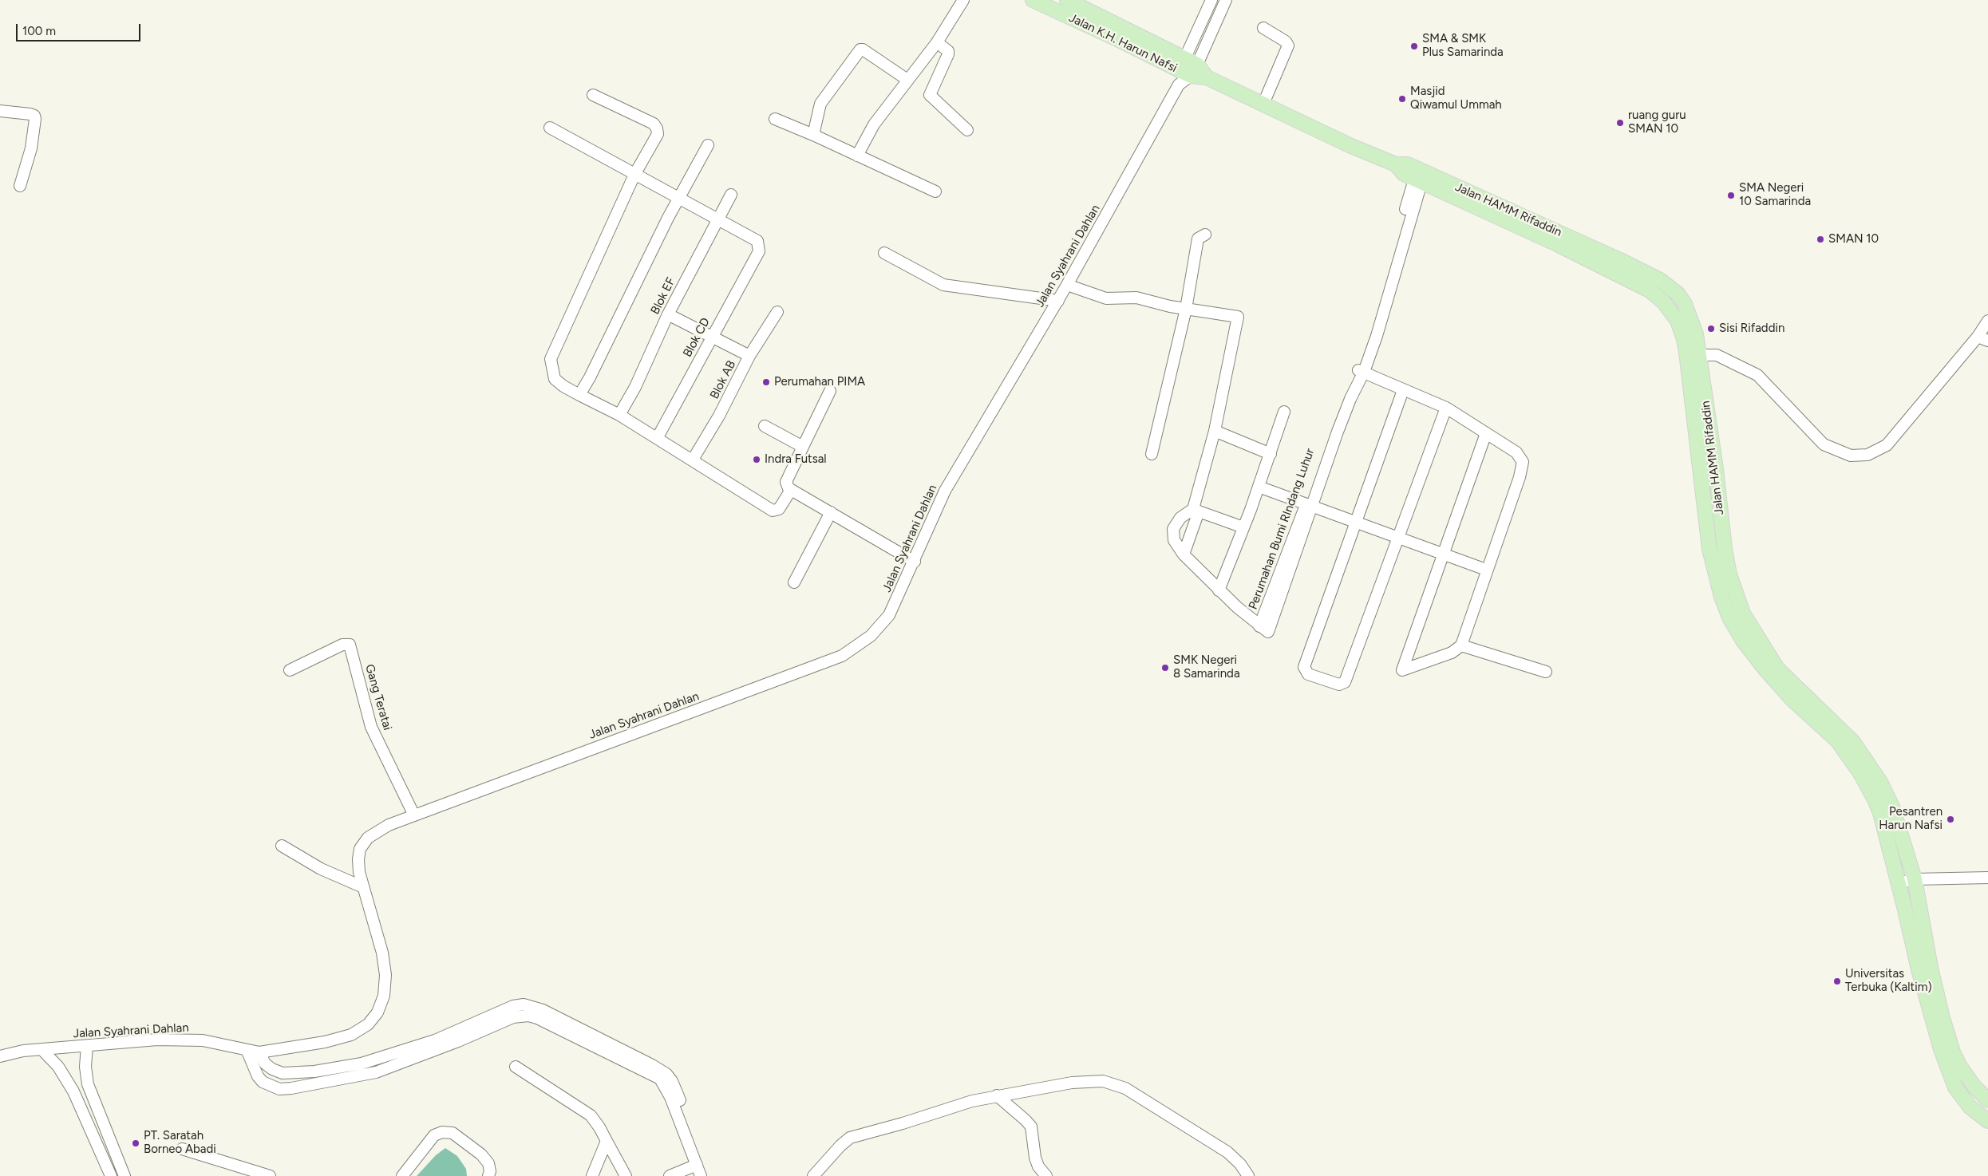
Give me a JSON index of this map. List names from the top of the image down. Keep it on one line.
{"streets":{"main road":["Jalan K.H. Harun Nafsi","Jalan HAMM Rifaddin"],"street":["Jalan Syahrani Dahlan","Blok EF","Blok CD","Blok AB","Perumahan Bumi RIndang Luhur","Gang Teratai"]},"crossings":[["Jalan K.H. Harun Nafsi","Jalan HAMM Rifaddin"],["Jalan K.H. Harun Nafsi","Jalan Syahrani Dahlan"],["Jalan HAMM Rifaddin","Jalan Syahrani Dahlan"],["Jalan HAMM Rifaddin","Perumahan Bumi RIndang Luhur"],["Jalan Syahrani Dahlan","Gang Teratai"],["Blok EF","Blok CD"]],"places":["SMA & SMK Plus Samarinda","Masjid Qiwamul Ummah","ruang guru SMAN 10","SMA Negeri 10 Samarinda","SMAN 10","Sisi Rifaddin","Perumahan PIMA","Indra Futsal","SMK Negeri 8 Samarinda","Pesantren Harun Nafsi","Universitas Terbuka (Kaltim)","PT. Saratah Borneo Abadi"],"scale_bar":"100 m"}
